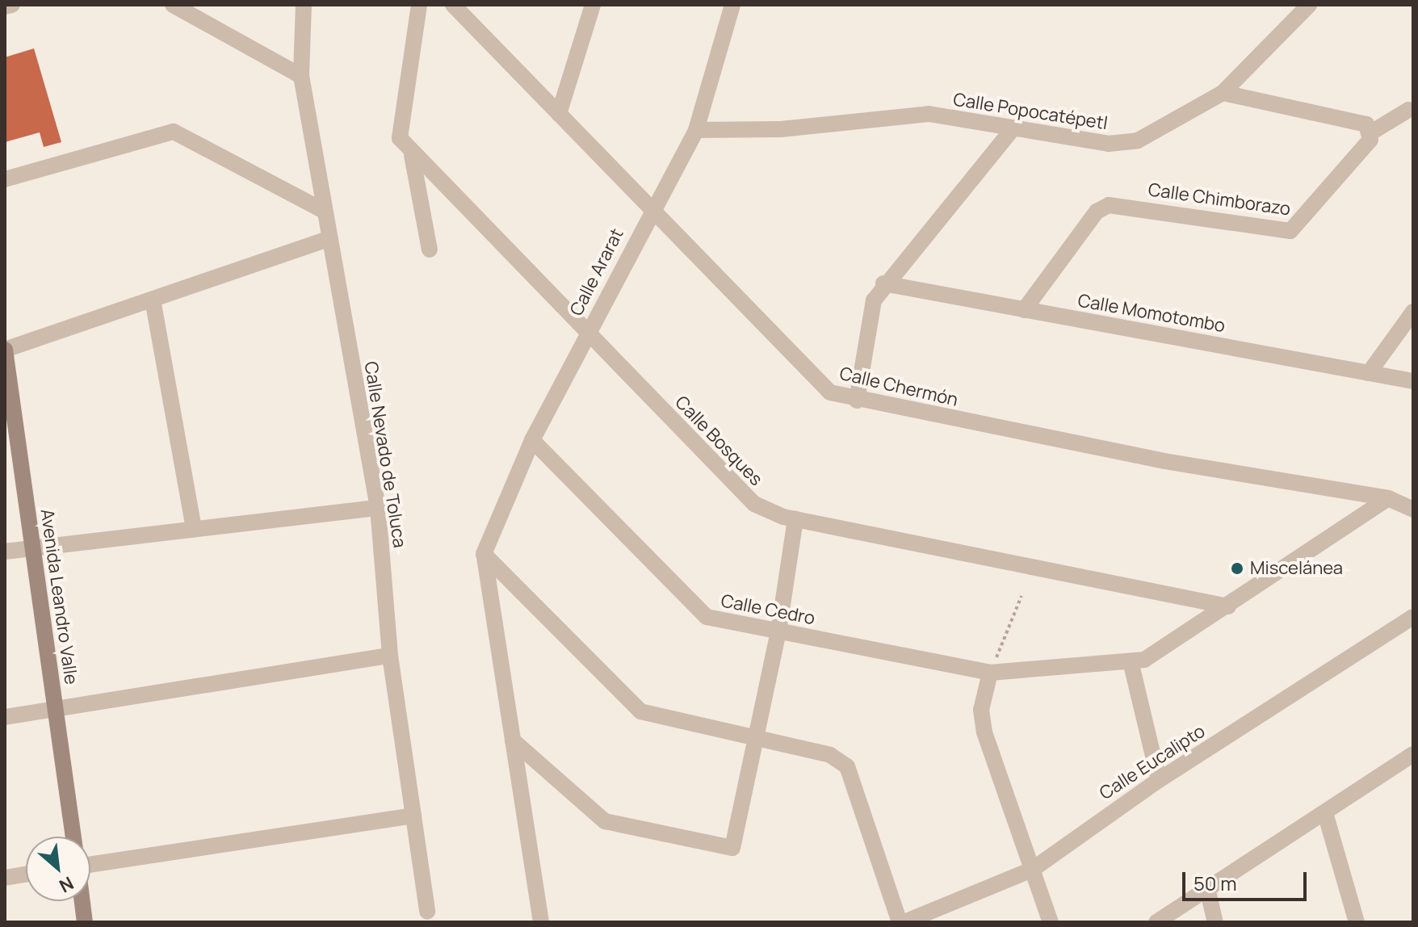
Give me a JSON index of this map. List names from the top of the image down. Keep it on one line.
{"streets":{"street":["Calle Popocatépetl","Calle Chimborazo","Calle Ararat","Calle Momotombo","Calle Chermón","Calle Bosques","Calle Nevado de Toluca","Avenida Leandro Valle","Calle Cedro","Calle Eucalipto"]},"crossings":[["Calle Popocatépetl","Calle Ararat"],["Calle Chimborazo","Calle Momotombo"],["Calle Ararat","Calle Chermón"],["Calle Ararat","Calle Bosques"],["Calle Ararat","Calle Cedro"]],"places":["Miscelánea"],"scale_bar":"50 m","north":"bottom right"}
